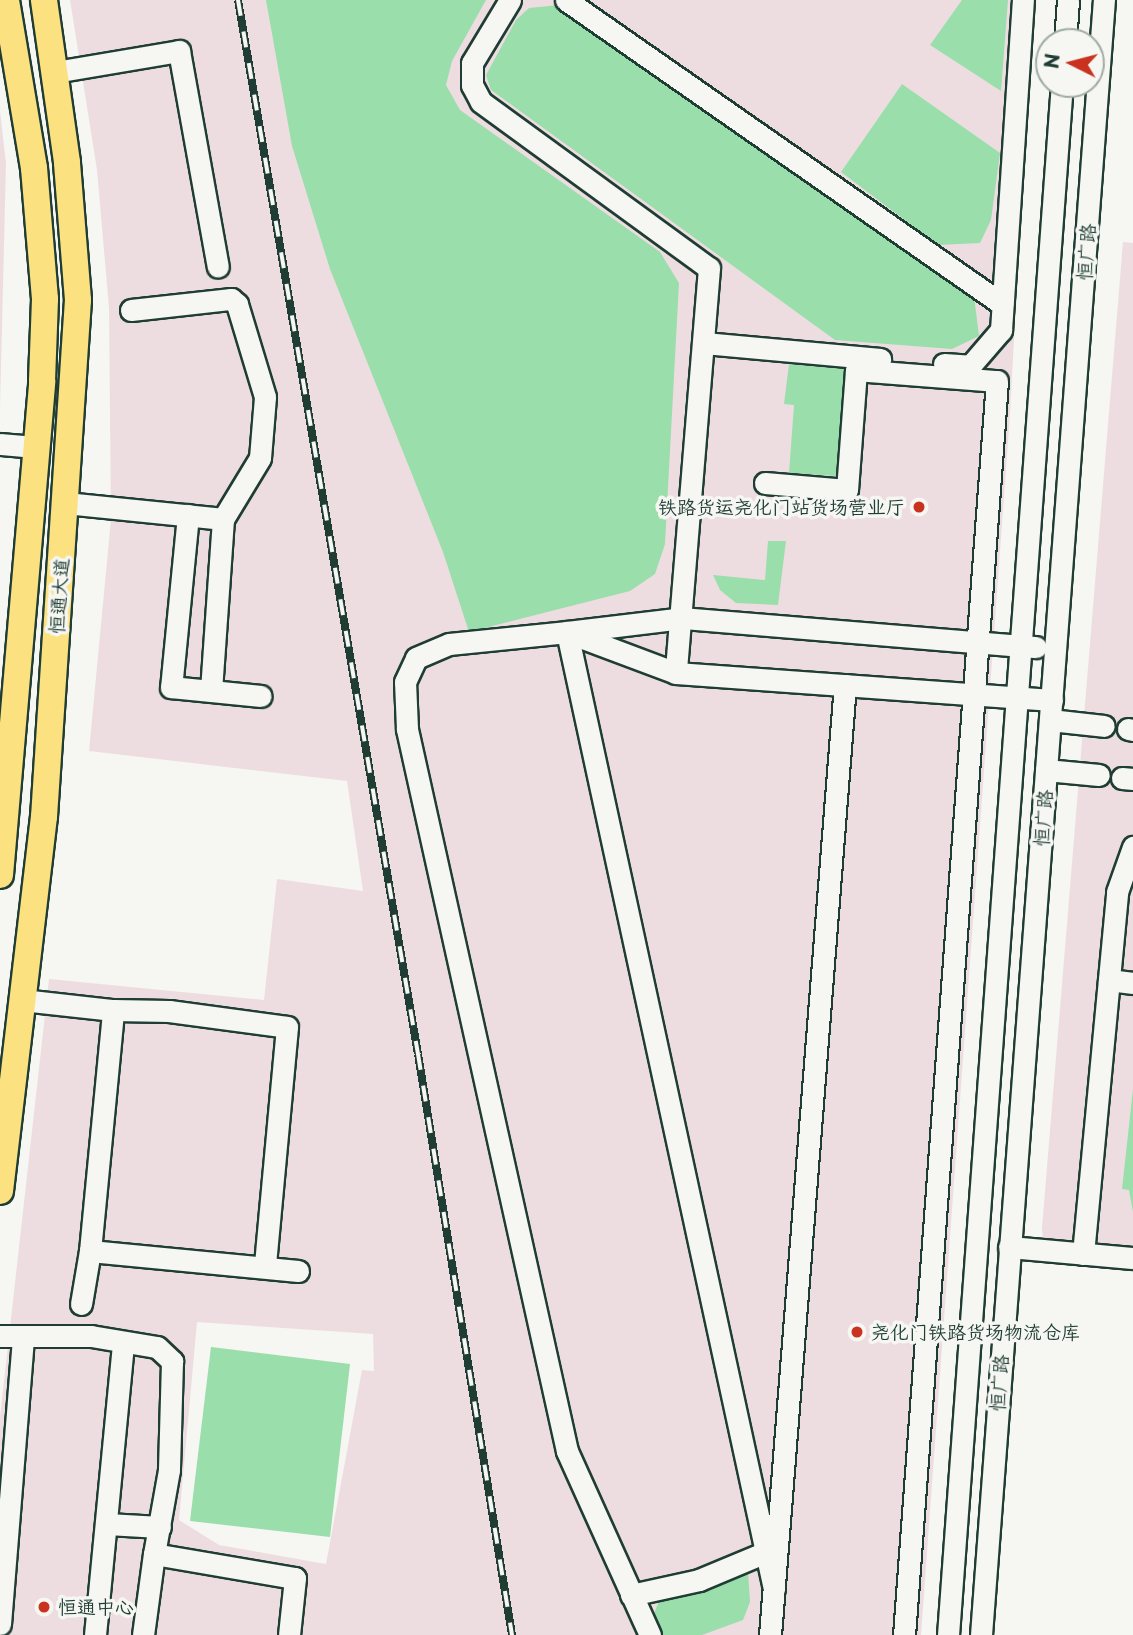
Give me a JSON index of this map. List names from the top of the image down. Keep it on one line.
{"streets":{"main road":["恒通大道"],"street":["恒广路"]},"places":["铁路货运尧化门站货场营业厅","尧化门铁路货场物流仓库","恒通中心"],"north":"left"}
